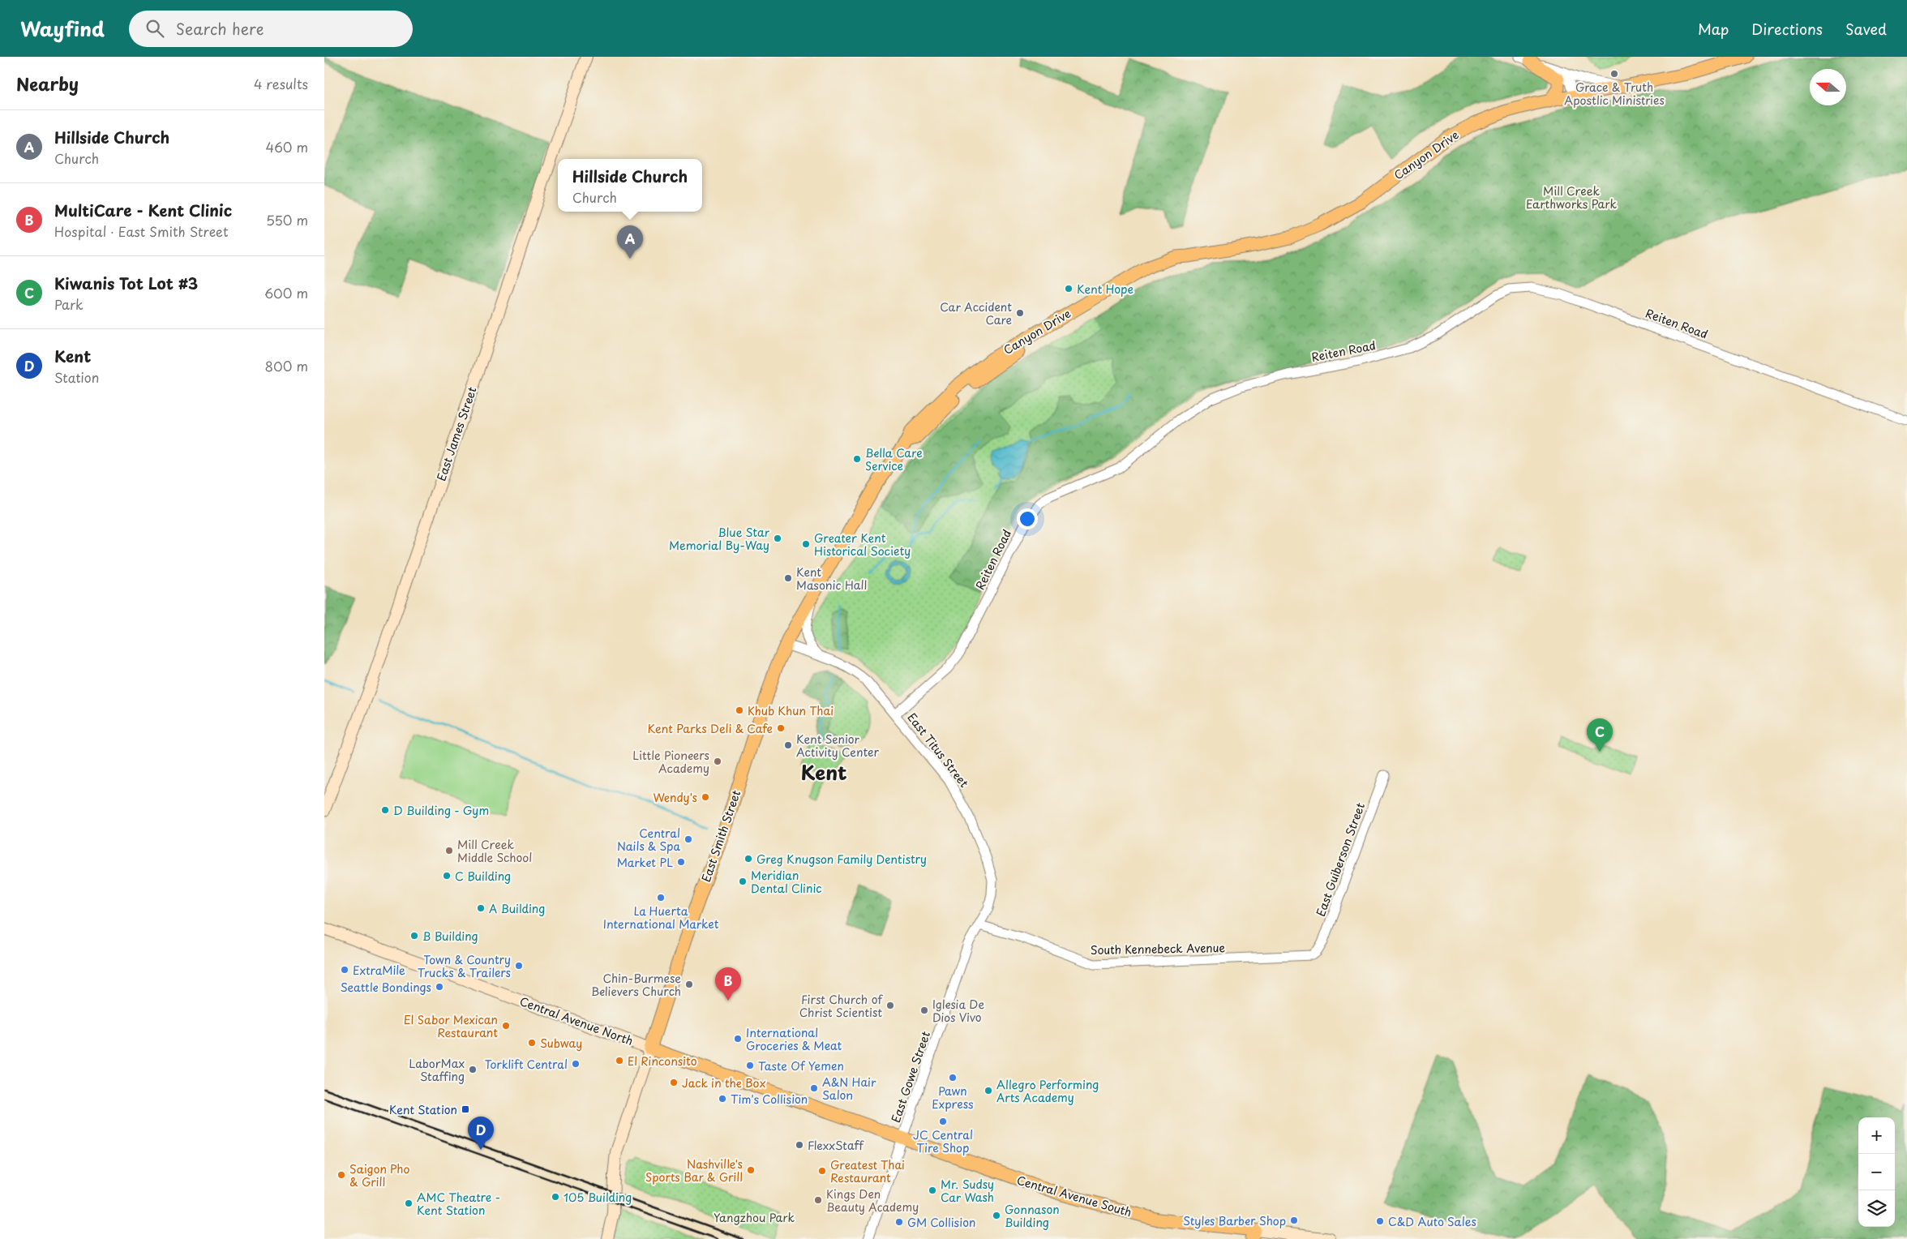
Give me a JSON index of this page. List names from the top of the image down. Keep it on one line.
{"streets":{"main road":["Canyon Drive","East James Street","East Smith Street","Central Avenue North","Central Avenue South"],"street":["Reiten Road","East Titus Street","East Guiberson Street","South Kennebeck Avenue","East Gowe Street"]},"crossings":[["Canyon Drive","East Smith Street"],["Reiten Road","East Titus Street"],["East Titus Street","East Smith Street"],["East Titus Street","South Kennebeck Avenue"],["East Titus Street","East Gowe Street"],["East Smith Street","Central Avenue North"],["East Guiberson Street","South Kennebeck Avenue"],["South Kennebeck Avenue","East Gowe Street"],["Central Avenue North","Central Avenue South"],["East Gowe Street","Central Avenue South"]],"districts":["Kent"],"parks":["Mill Creek Earthworks Park","Yangzhou Park"],"places":{"other":["Grace & Truth Apostlic Ministries","Kent Hope","Car Accident Care","Bella Care Service","Blue Star Memorial By-Way","Greater Kent Historical Society","Kent Masonic Hall","Khub Khun Thai","Kent Parks Deli & Cafe","Kent Senior Activity Center","Little Pioneers Academy","Wendy's","D Building - Gym","Central Nails & Spa","Mill Creek Middle School","Greg Knugson Family Dentistry","Market PL","C Building","Meridian Dental Clinic","La Huerta International Market","A Building","B Building","Town & Country Trucks & Trailers","ExtraMile","Chin-Burmese Believers Church","Seattle Bondings","First Church of Christ Scientist","Iglesia De Dios Vivo","El Sabor Mexican Restaurant","International Groceries & Meat","Subway","El Rinconsito","Torklift Central","Taste Of Yemen","LaborMax Staffing","Pawn Express","Jack in the Box","A&N Hair Salon","Allegro Performing Arts Academy","Tim's Collision","JC Central Tire Shop","FlexxStaff","Nashville's Sports Bar & Grill","Greatest Thai Restaurant","Saigon Pho & Grill","Mr. Sudsy Car Wash","105 Building","Kings Den Beauty Academy","AMC Theatre - Kent Station","Gonnason Building","Styles Barber Shop","C&D Auto Sales","GM Collision"],"transit":["Kent Station"]},"north":"left","page":{"header":"Wayfind","search":"Search here","nav":["Map","Directions","Saved"],"heading":["Nearby","4 results"],"list":[{"mark":"A","name":"Hillside Church","note":"Church","value":"460 m"},{"mark":"B","name":"MultiCare - Kent Clinic","note":"Hospital · East Smith Street","value":"550 m"},{"mark":"C","name":"Kiwanis Tot Lot #3","note":"Park","value":"600 m"},{"mark":"D","name":"Kent","note":"Station","value":"800 m"}],"popup":["Hillside Church","Church"],"pins":["A","C","B","D"],"map_buttons":["+","−"]}}
